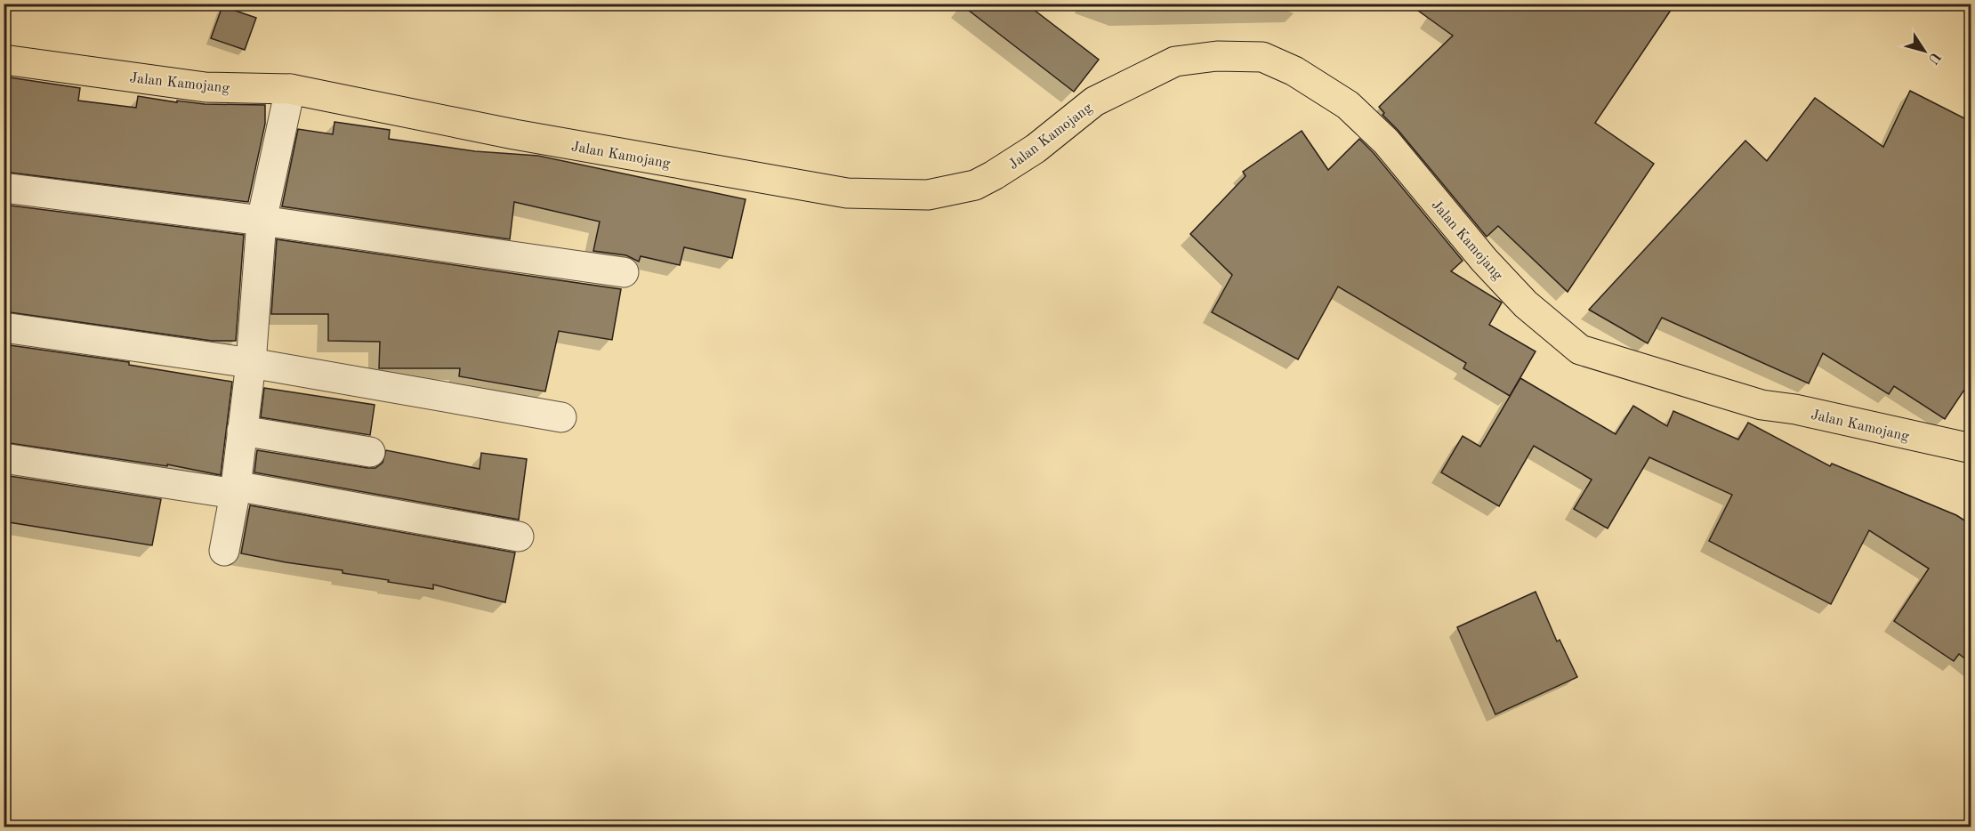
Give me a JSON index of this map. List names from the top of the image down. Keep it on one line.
{"streets":{"main road":["Jalan Kamojang"]},"north":"bottom right"}
